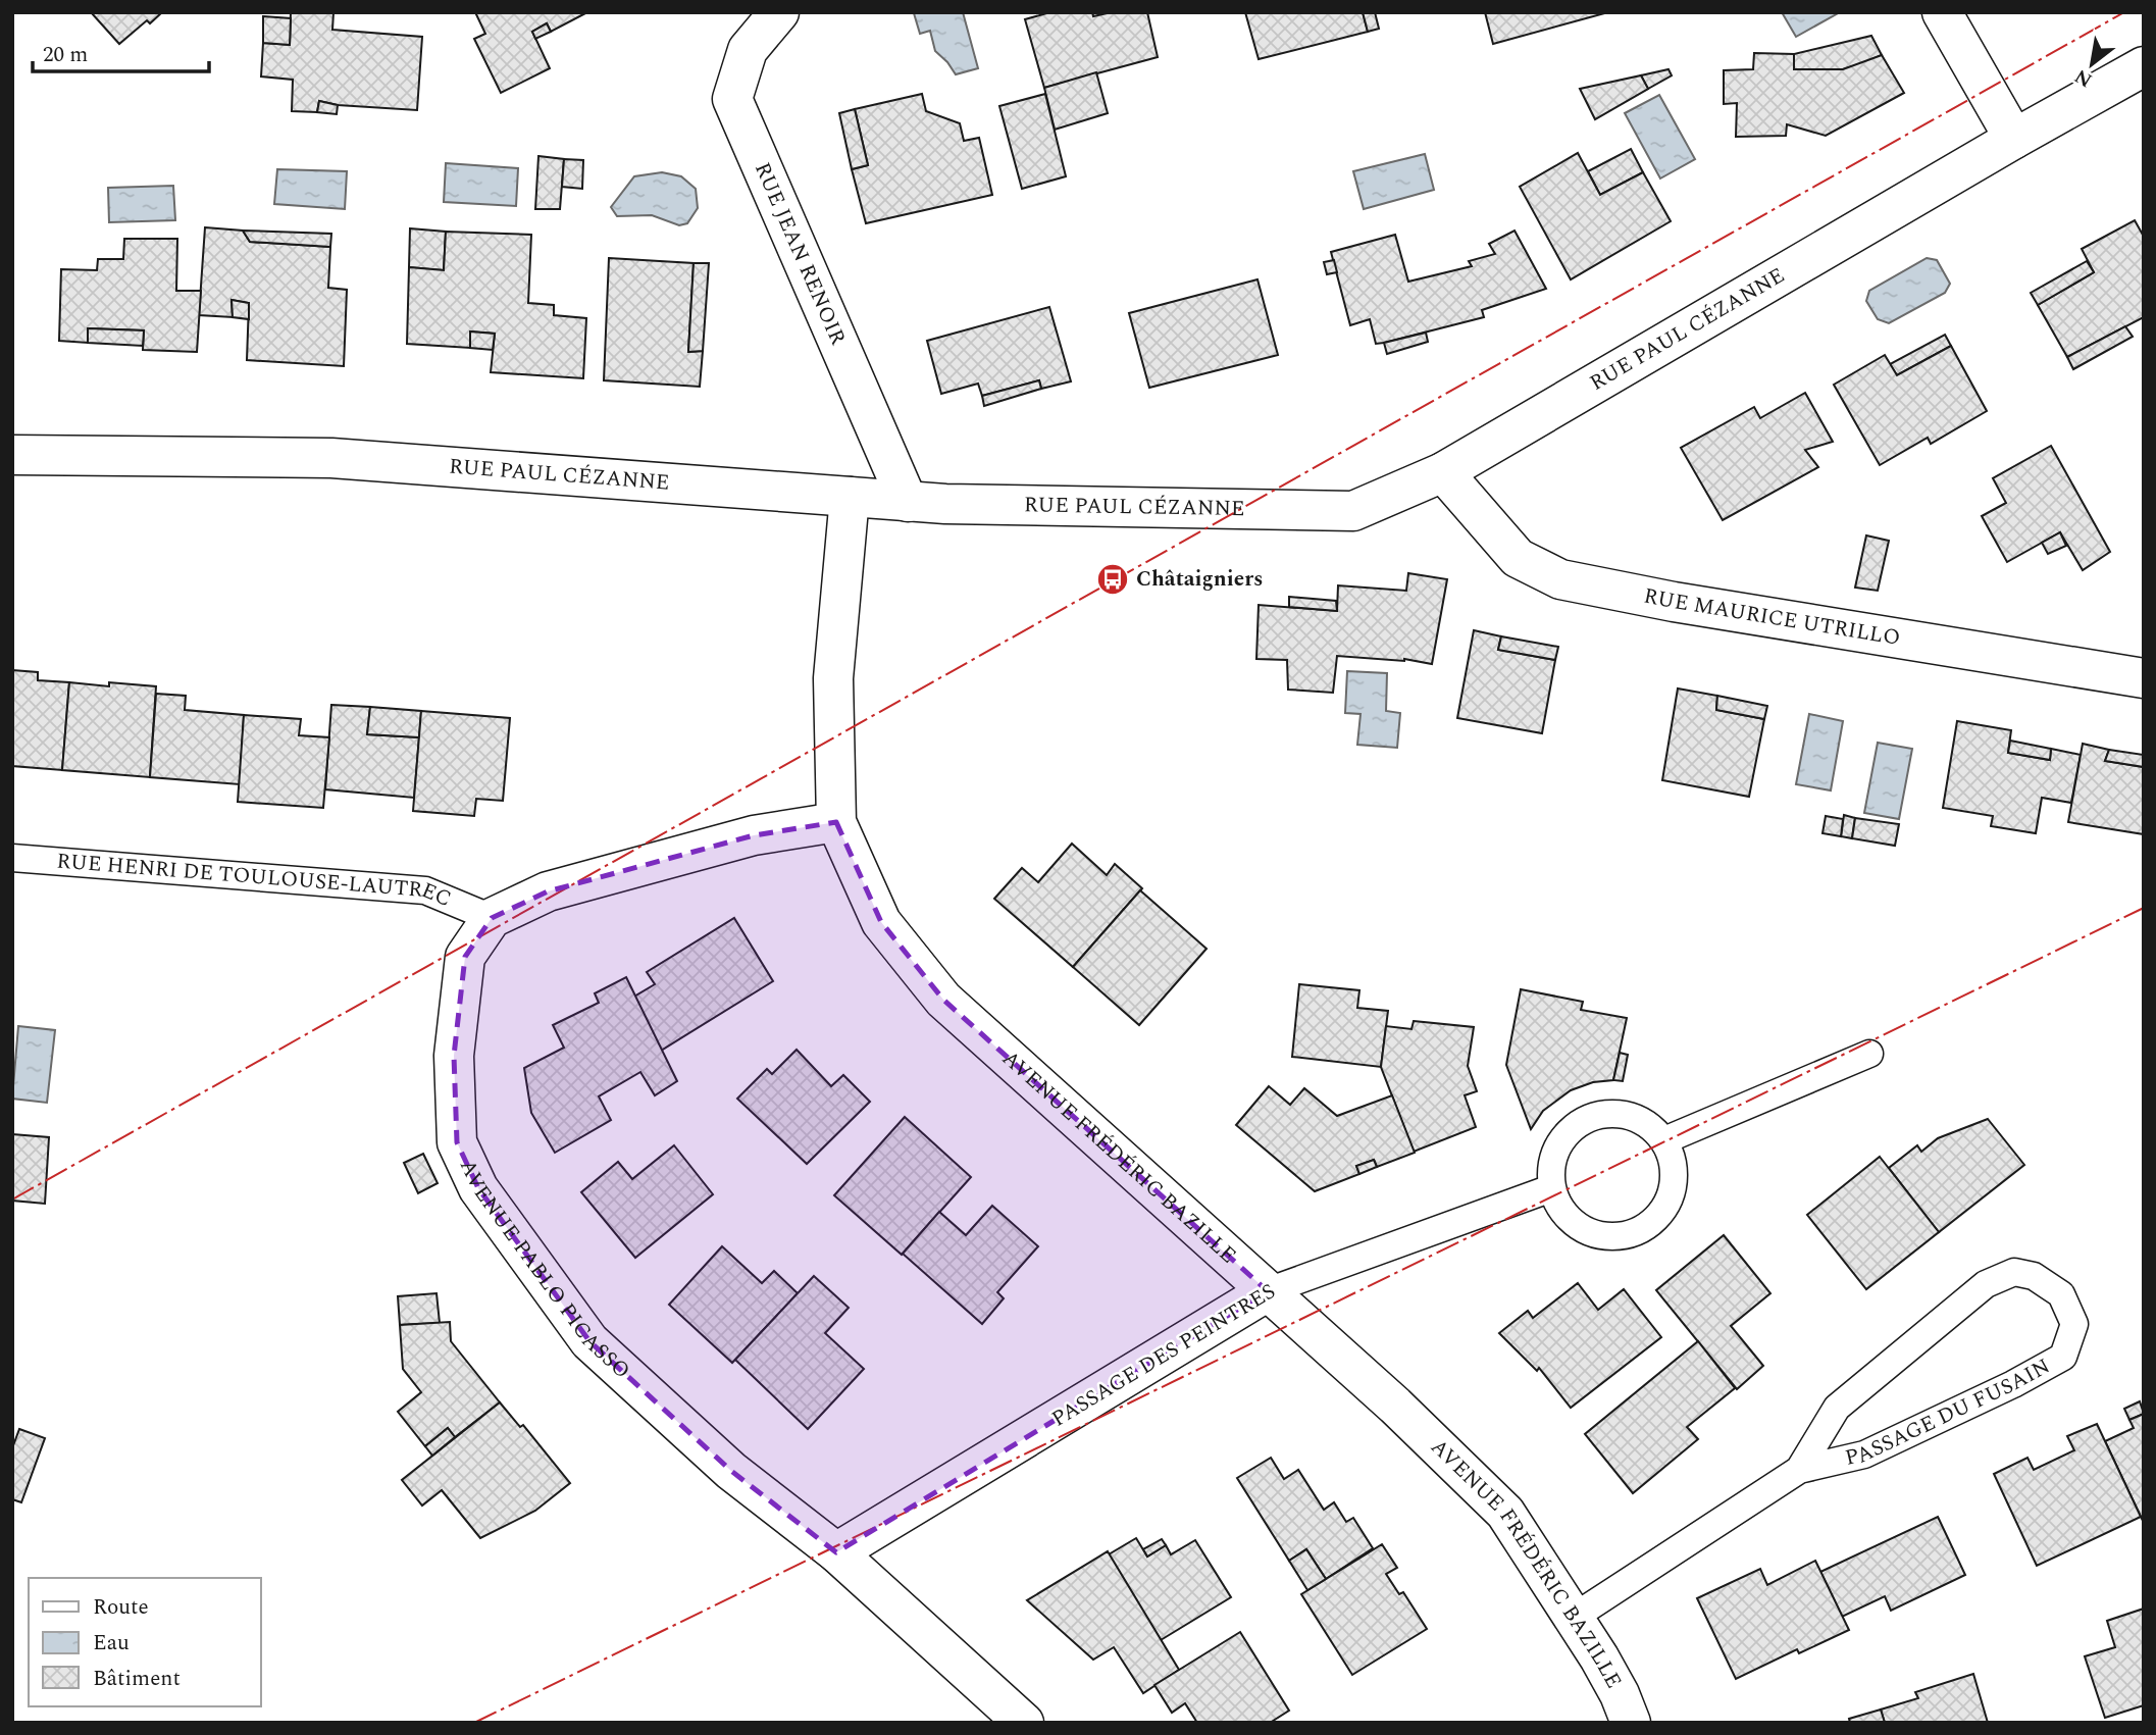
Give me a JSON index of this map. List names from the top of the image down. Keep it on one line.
{"streets":{"street":["RUE JEAN RENOIR","RUE PAUL CÉZANNE","RUE MAURICE UTRILLO","AVENUE FRÉDÉRIC BAZILLE","AVENUE PABLO PICASSO","PASSAGE DES PEINTRES"],"lane":["RUE HENRI DE TOULOUSE-LAUTREC","PASSAGE DU FUSAIN"]},"crossings":[["RUE JEAN RENOIR","RUE PAUL CÉZANNE"],["RUE PAUL CÉZANNE","RUE MAURICE UTRILLO"],["RUE PAUL CÉZANNE","AVENUE FRÉDÉRIC BAZILLE"],["RUE HENRI DE TOULOUSE-LAUTREC","AVENUE PABLO PICASSO"],["AVENUE FRÉDÉRIC BAZILLE","PASSAGE DES PEINTRES"],["AVENUE FRÉDÉRIC BAZILLE","PASSAGE DU FUSAIN"],["AVENUE PABLO PICASSO","PASSAGE DES PEINTRES"]],"places":{"bus stop":["Châtaigniers"]},"legend":["Route","Eau","Bâtiment"],"scale_bar":"20 m","north":"bottom left"}
